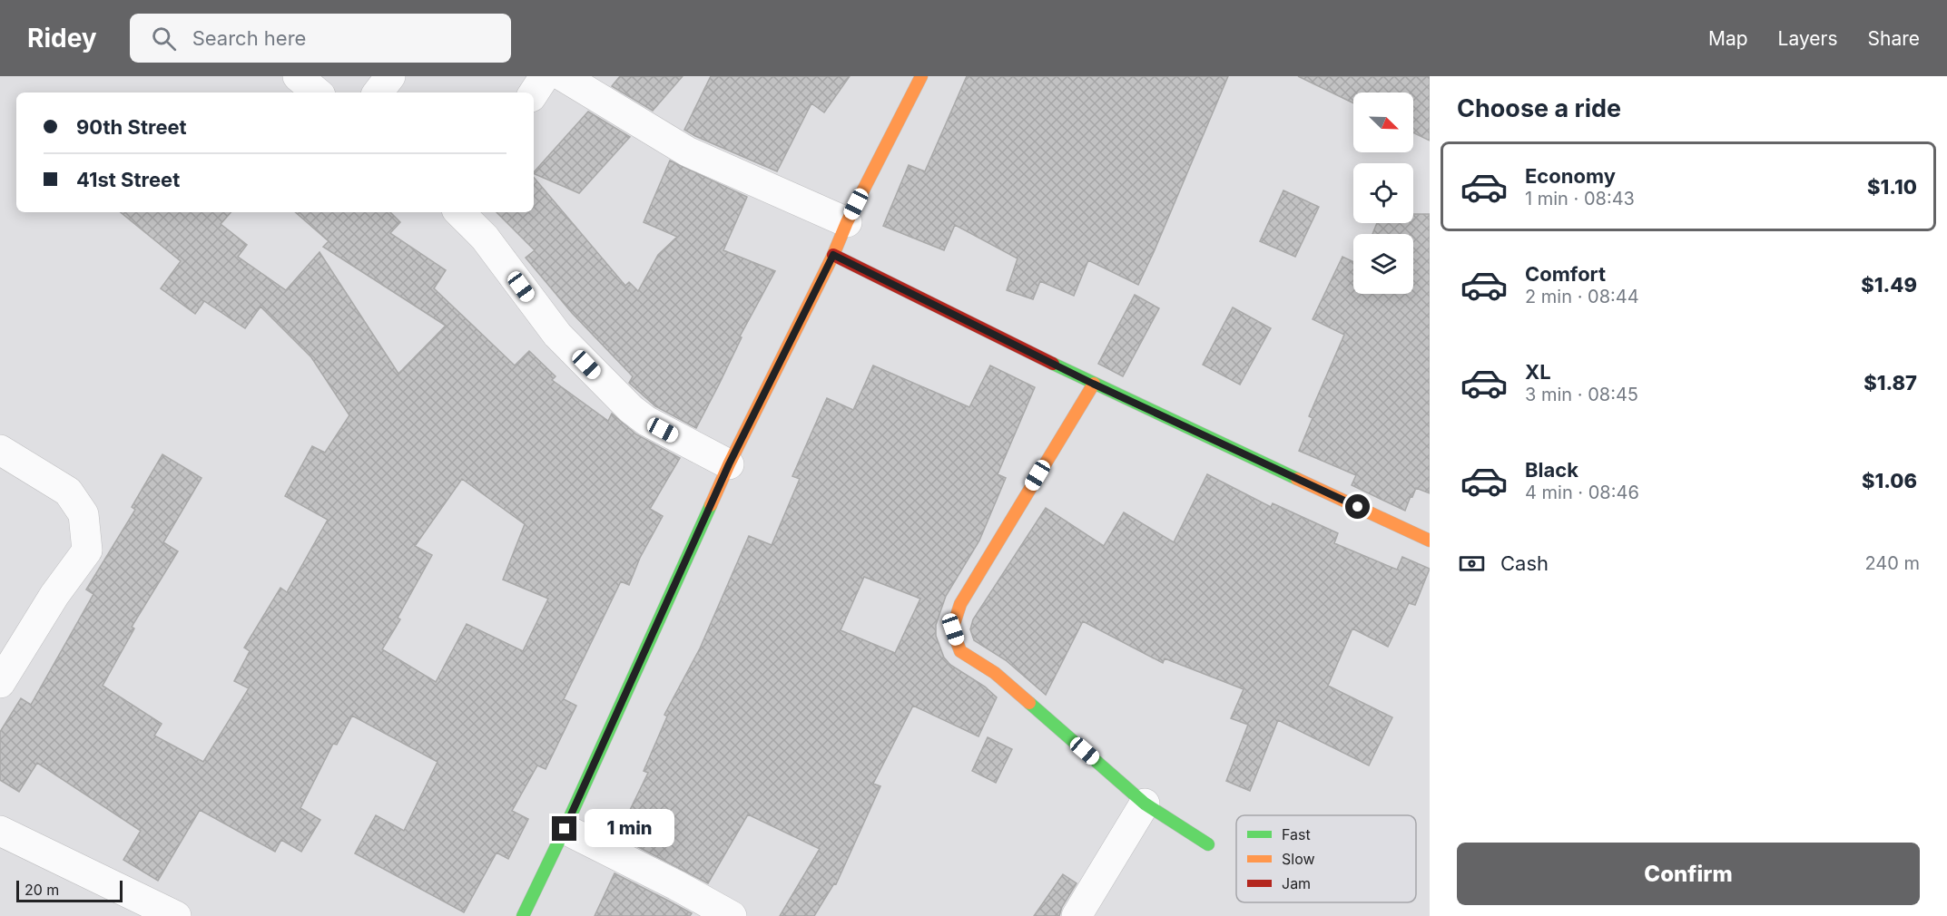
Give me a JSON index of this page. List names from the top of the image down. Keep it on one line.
{"legend":["Fast","Slow","Jam"],"scale_bar":"20 m","north":"bottom right","page":{"header":"Ridey","search":"Search here","nav":["Map","Layers","Share"],"heading":"Choose a ride","banner":["90th Street","41st Street"],"list":[{"name":"Economy","note":"1 min · 08:43","value":"$1.10"},{"name":"Comfort","note":"2 min · 08:44","value":"$1.49"},{"name":"XL","note":"3 min · 08:45","value":"$1.87"},{"name":"Black","note":"4 min · 08:46","value":"$1.06"}],"pay":["Cash","240 m"],"bubble":"1 min","buttons":"Confirm","scale":"20 m"}}
